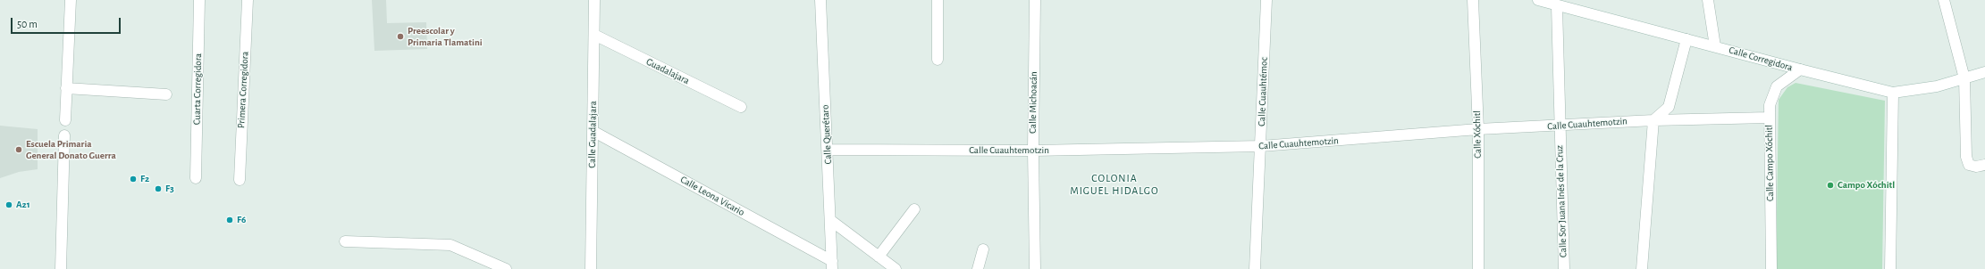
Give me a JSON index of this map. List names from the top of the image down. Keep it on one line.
{"streets":{"street":["Calle Corregidora","Guadalajara","Cuarta Corregidora","Primera Corregidora","Calle Cuauhtémoc","Calle Michoacán","Calle Cuauhtemotzin","Calle Guadalajara","Calle Querétaro","Calle Xóchitl","Calle Campo Xóchitl","Calle Leona Vicario","Calle Sor Juana Inés de la Cruz"]},"crossings":[["Calle Corregidora","Calle Campo Xóchitl"],["Calle Corregidora","Calle Sor Juana Inés de la Cruz"],["Guadalajara","Calle Guadalajara"],["Calle Cuauhtémoc","Calle Cuauhtemotzin"],["Calle Michoacán","Calle Cuauhtemotzin"],["Calle Cuauhtemotzin","Calle Querétaro"],["Calle Cuauhtemotzin","Calle Xóchitl"],["Calle Cuauhtemotzin","Calle Campo Xóchitl"],["Calle Cuauhtemotzin","Calle Sor Juana Inés de la Cruz"],["Calle Guadalajara","Calle Leona Vicario"],["Calle Querétaro","Calle Leona Vicario"]],"districts":["COLONIA MIGUEL HIDALGO"],"places":["Preescolar y Primaria Tlamatini","Escuela Primaria General Donato Guerra","F2","Campo Xóchitl","F3","A21","F6"],"scale_bar":"50 m"}
